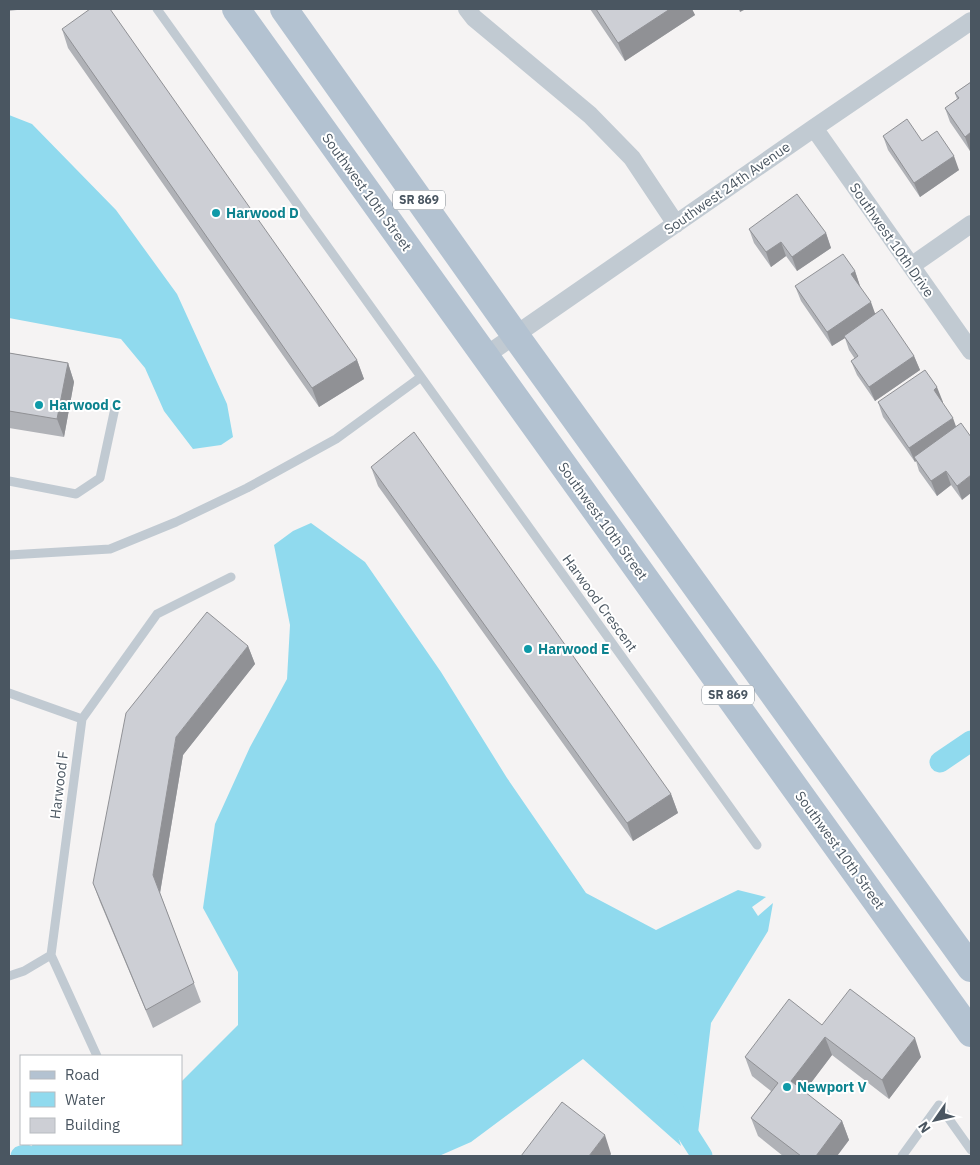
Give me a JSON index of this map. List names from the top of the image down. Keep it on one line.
{"streets":{"main road":["Southwest 10th Street","SR 869"],"street":["Southwest 24th Avenue","Southwest 10th Drive"],"lane":["Harwood Crescent","Harwood F"]},"crossings":[["Southwest 24th Avenue","Southwest 10th Street"],["Southwest 24th Avenue","SR 869"],["Southwest 24th Avenue","Southwest 10th Drive"]],"places":["Harwood D","Harwood C","Harwood E","Newport V"],"legend":["Road","Water","Building"],"north":"bottom left"}
